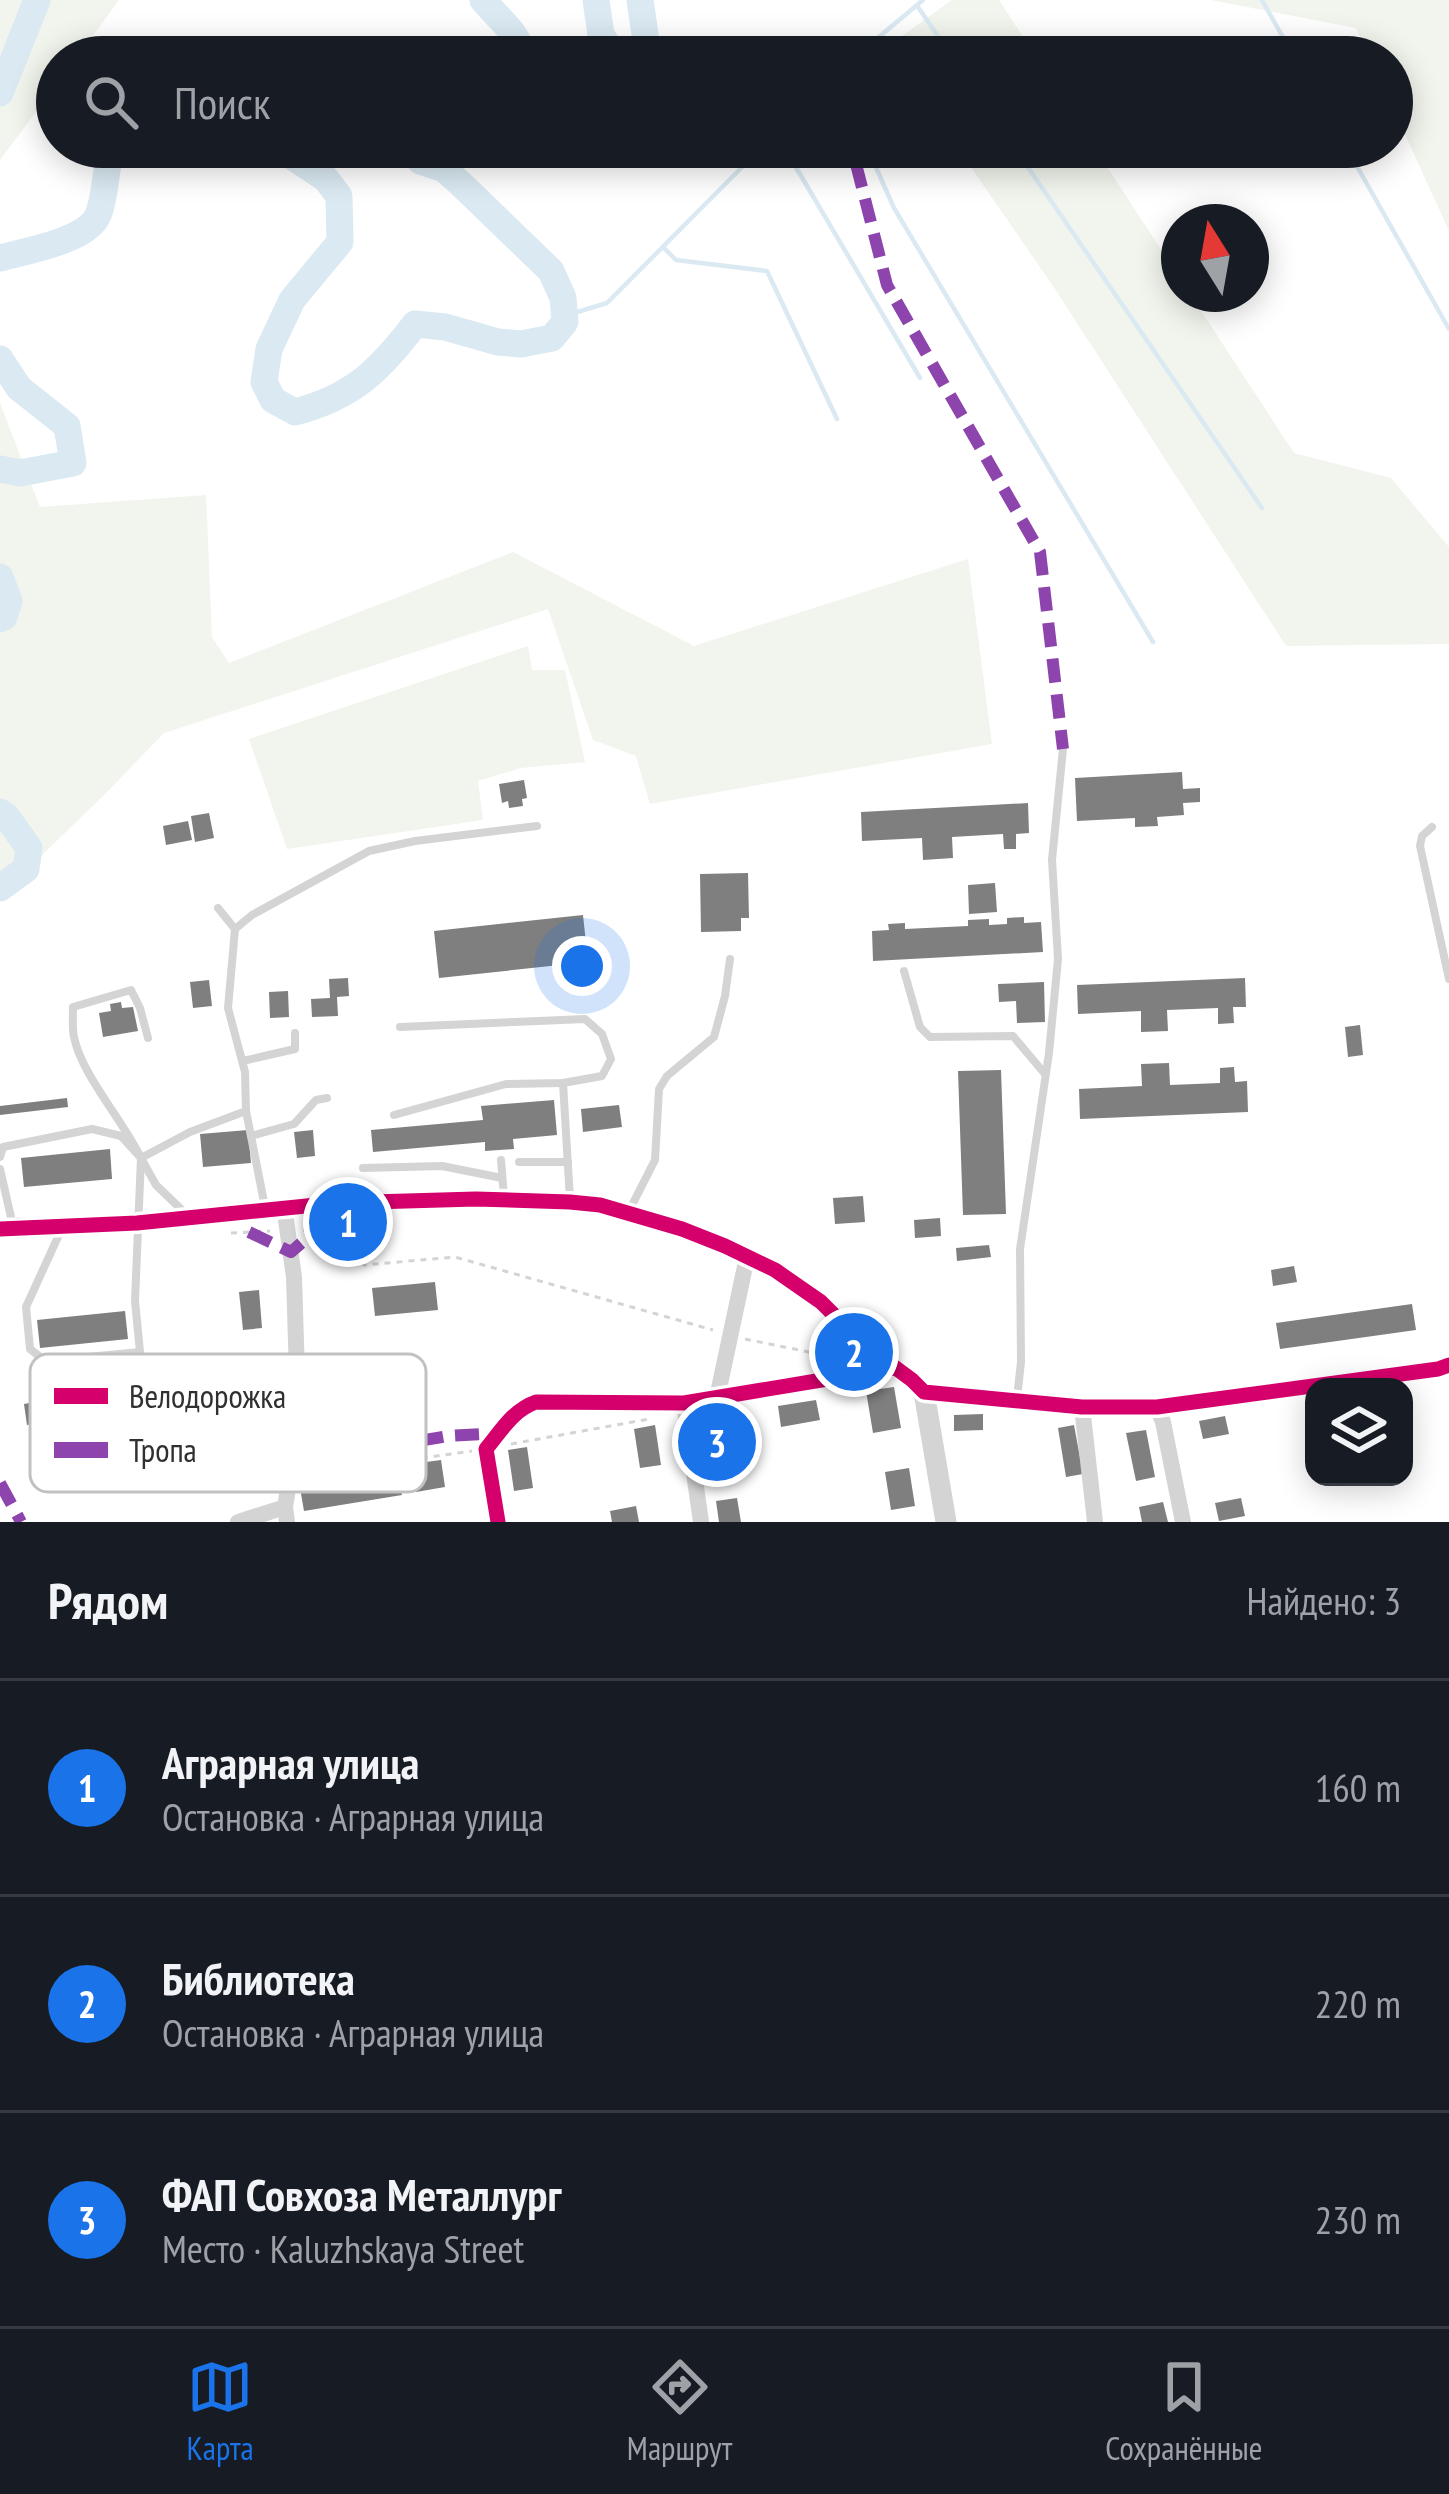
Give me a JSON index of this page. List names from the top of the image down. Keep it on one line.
{"legend":["Велодорожка","Тропа"],"north":"top","page":{"search":"Поиск","pins":["1","2","3"],"heading":["Рядом","Найдено: 3"],"list":[{"mark":"1","name":"Аграрная улица","note":"Остановка · Аграрная улица","value":"160 m"},{"mark":"2","name":"Библиотека","note":"Остановка · Аграрная улица","value":"220 m"},{"mark":"3","name":"ФАП Совхоза Металлург","note":"Место · Kaluzhskaya Street","value":"230 m"}],"nav":["Карта","Маршрут","Сохранённые"]}}
